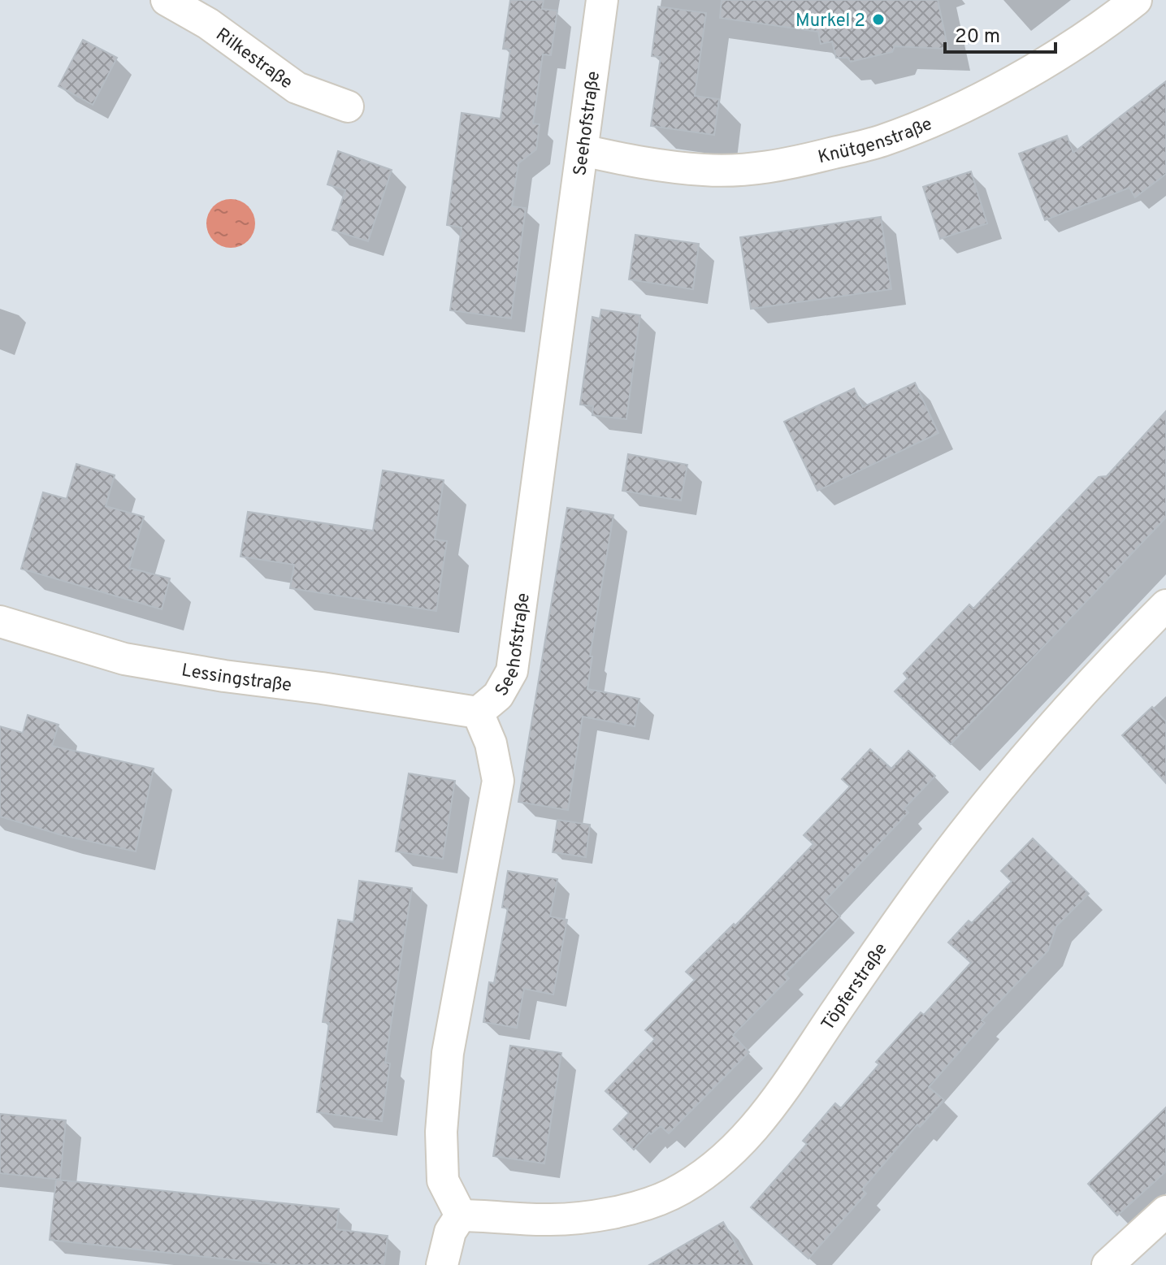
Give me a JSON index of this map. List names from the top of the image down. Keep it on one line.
{"streets":{"street":["Rilkestraße","Seehofstraße","Knütgenstraße","Lessingstraße","Töpferstraße"]},"crossings":[["Seehofstraße","Knütgenstraße"],["Seehofstraße","Lessingstraße"],["Seehofstraße","Töpferstraße"]],"places":["Murkel 2"],"scale_bar":"20 m"}
